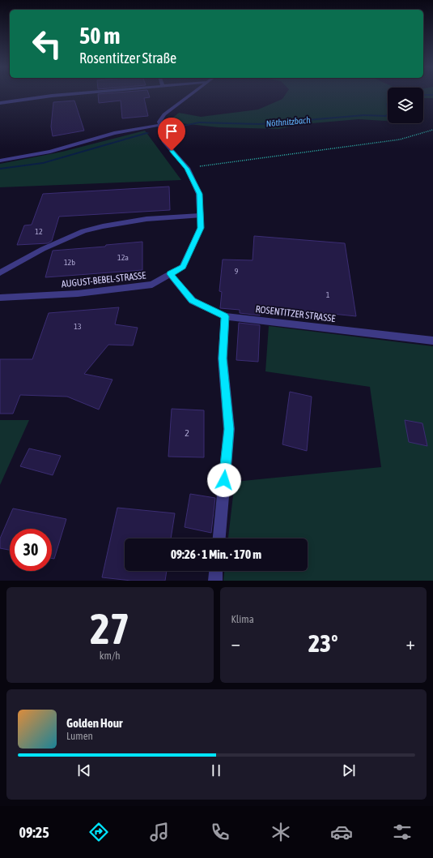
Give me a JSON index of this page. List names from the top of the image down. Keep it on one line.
{"streets":{"street":["AUGUST-BEBEL-STRASSE","ROSENTITZER STRASSE"]},"crossings":[["AUGUST-BEBEL-STRASSE","ROSENTITZER STRASSE"]],"water":["Nöthnitzbach"],"house_numbers":["12","12a","12b","9","1","13","2"],"page":{"turn":["50 m","Rosentitzer Straße"],"limit":"30","trip":"09:26 · 1 Min. · 170 m","tile":[["27","km/h"],"Klima"],"heat":["−","23°","+"],"song":["Golden Hour","Lumen"],"tabs":"09:25"}}
